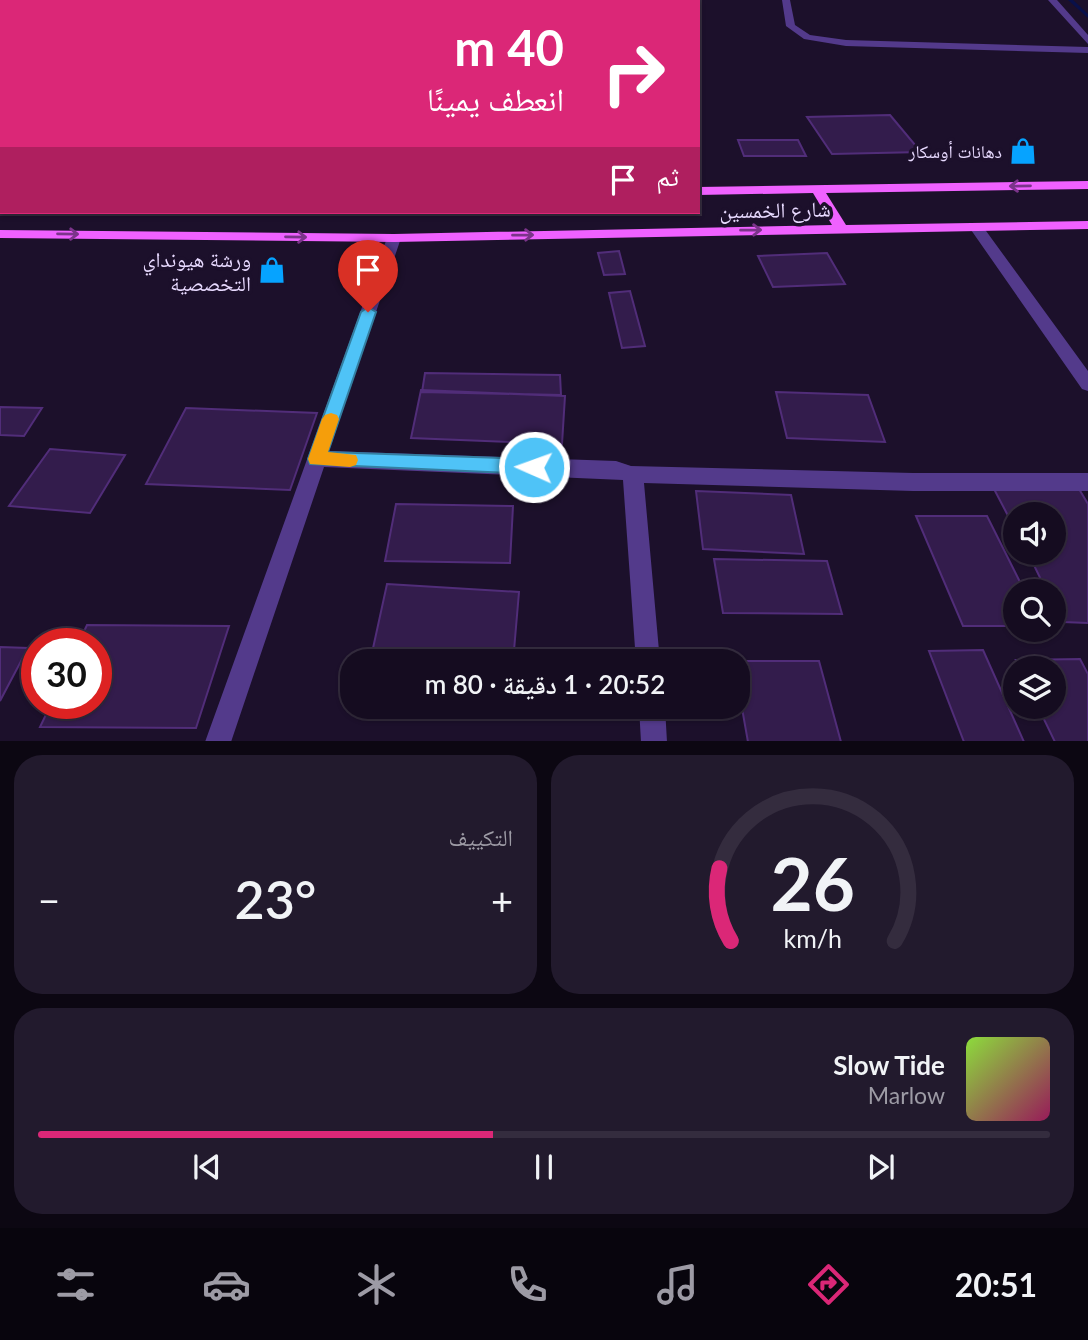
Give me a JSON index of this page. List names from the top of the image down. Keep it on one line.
{"streets":{"main road":["شارع الخمسين"]},"places":{"shop":["دهانات أوسكار","ورشة هيونداي التخصصية"]},"page":{"turn":["40 m","انعطف يمينًا"],"then":"ثم","limit":"30","trip":"20:52 · 1 دقيقة · 80 m","tile":"التكييف","heat":["−","23°","+"],"song":["Slow Tide","Marlow"],"tabs":"20:51","gauge":["26","km/h"]}}
